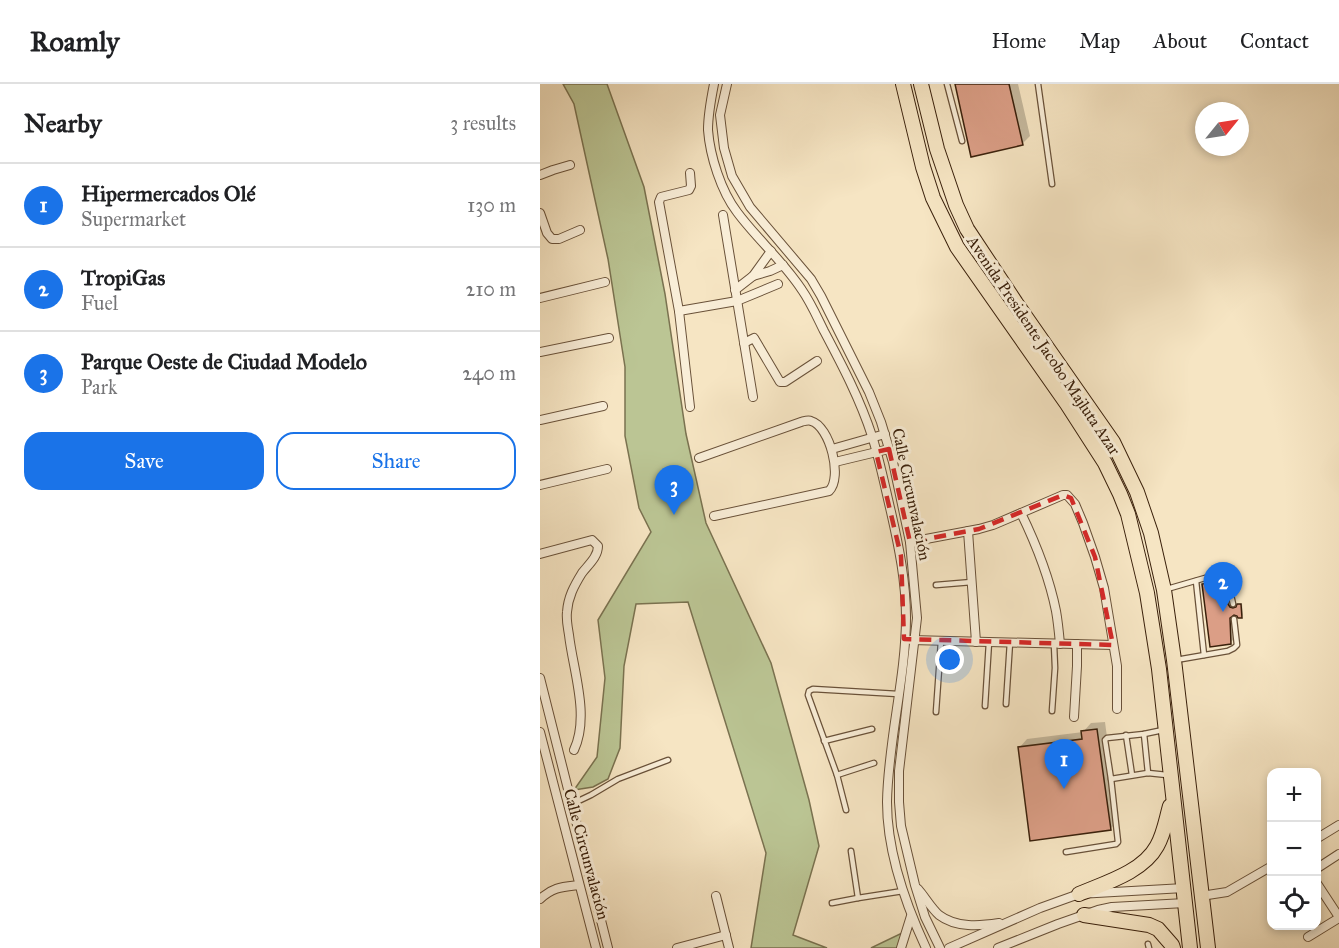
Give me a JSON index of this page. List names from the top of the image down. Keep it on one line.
{"streets":{"main road":["Avenida Presidente Jacobo Majluta Azar"],"street":["Calle Circunvalación"]},"north":"top right","page":{"header":"Roamly","nav":["Home","Map","About","Contact"],"heading":["Nearby","3 results"],"list":[{"mark":"1","name":"Hipermercados Olé","note":"Supermarket","value":"130 m"},{"mark":"2","name":"TropiGas","note":"Fuel","value":"210 m"},{"mark":"3","name":"Parque Oeste de Ciudad Modelo","note":"Park","value":"240 m"}],"buttons":["Save","Share"],"pins":["3","2","1"],"map_buttons":["+","−"]}}
